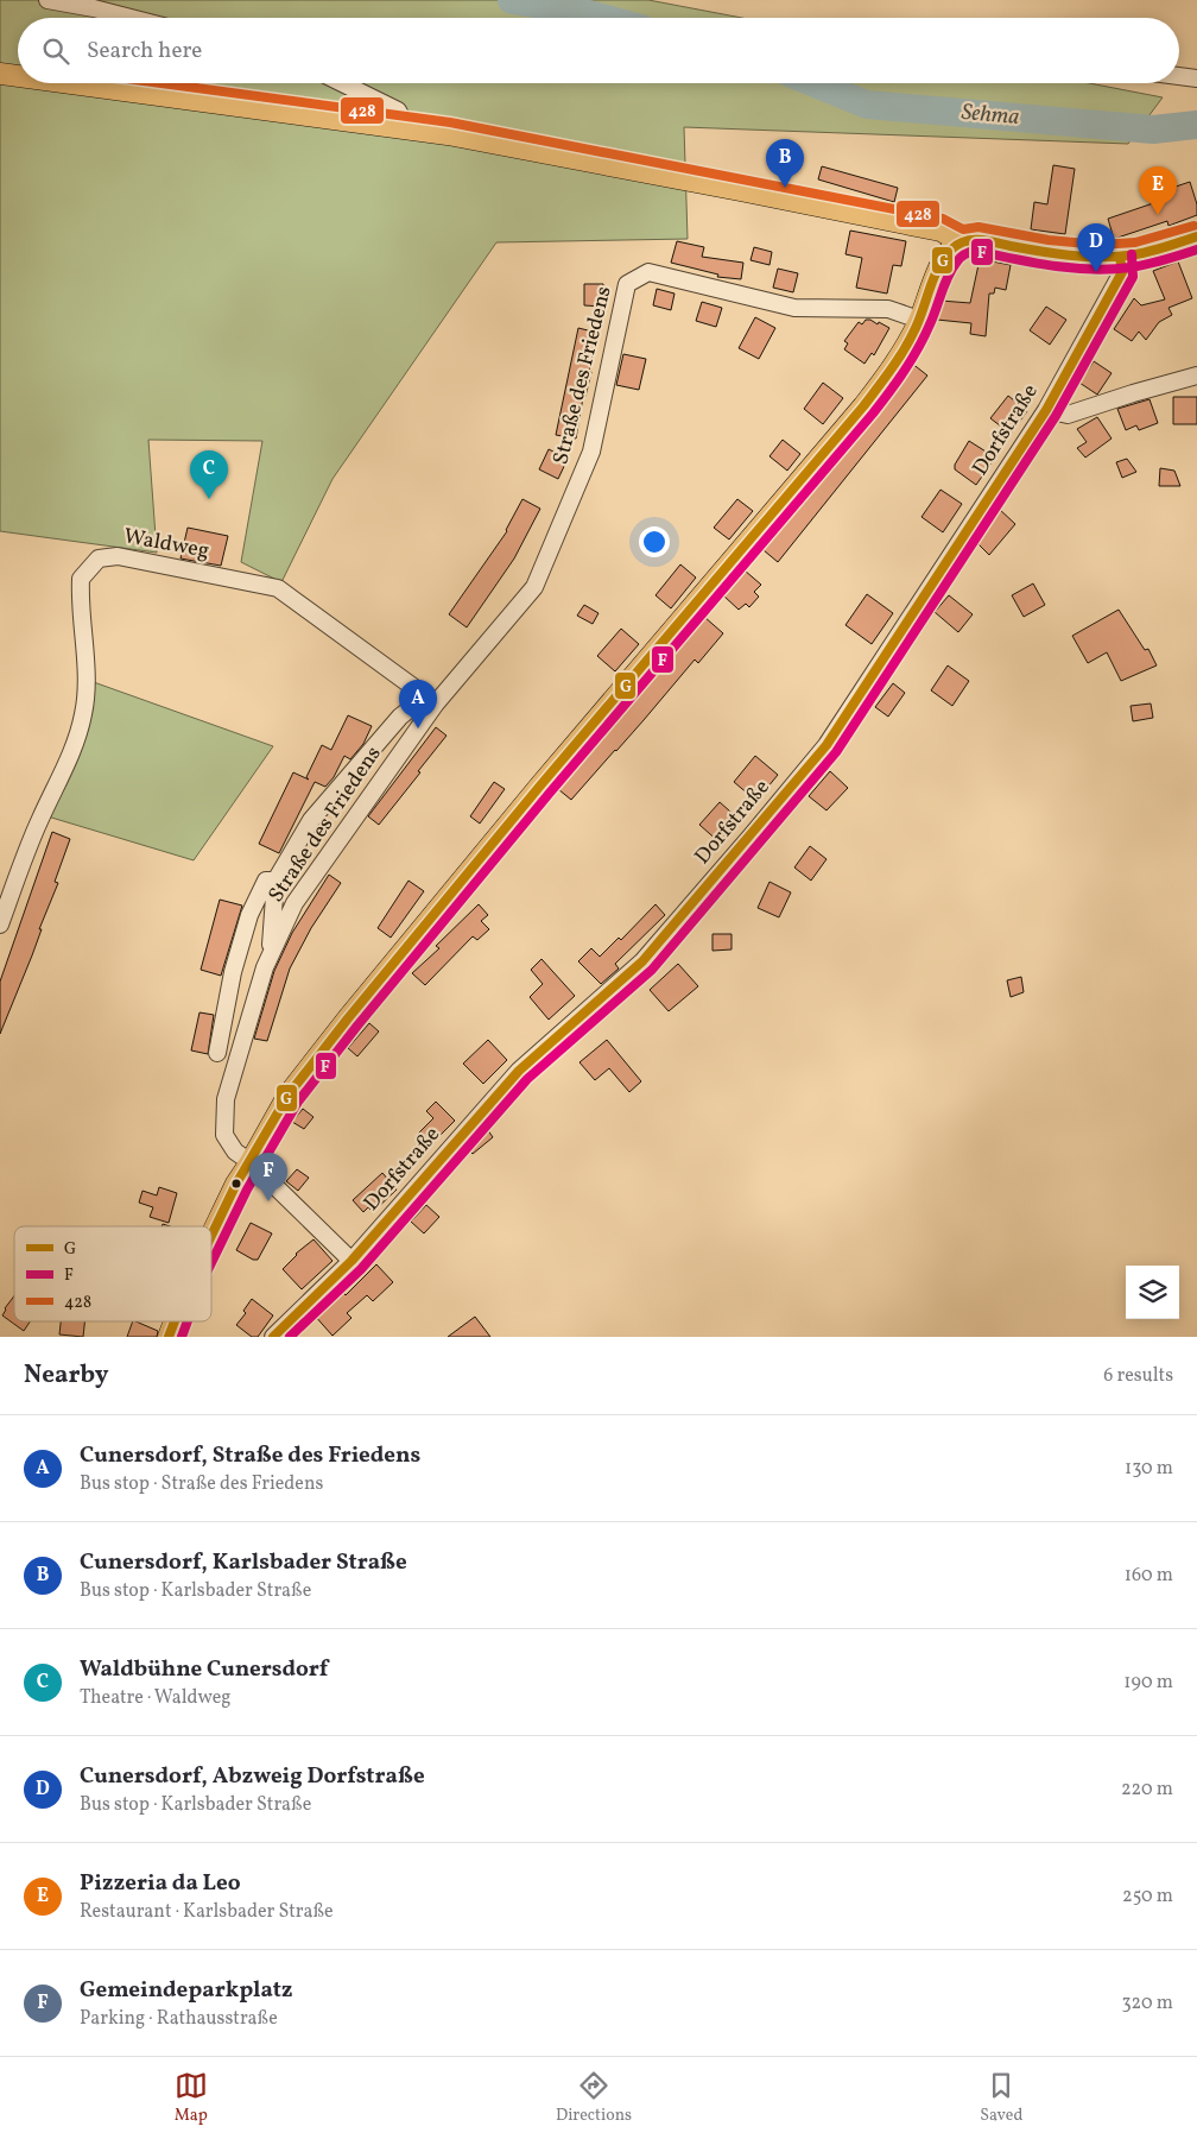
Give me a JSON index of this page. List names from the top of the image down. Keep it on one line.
{"streets":{"street":["Straße des Friedens","Dorfstraße","Waldweg"]},"crossings":[["Straße des Friedens","Dorfstraße"],["Straße des Friedens","Waldweg"]],"water":["Sehma"],"lines":["transit line 428","transit line G","transit line F"],"legend":["G","F","428"],"page":{"search":"Search here","pins":["B","E","D","C","A","F"],"heading":["Nearby","6 results"],"list":[{"mark":"A","name":"Cunersdorf, Straße des Friedens","note":"Bus stop · Straße des Friedens","value":"130 m"},{"mark":"B","name":"Cunersdorf, Karlsbader Straße","note":"Bus stop · Karlsbader Straße","value":"160 m"},{"mark":"C","name":"Waldbühne Cunersdorf","note":"Theatre · Waldweg","value":"190 m"},{"mark":"D","name":"Cunersdorf, Abzweig Dorfstraße","note":"Bus stop · Karlsbader Straße","value":"220 m"},{"mark":"E","name":"Pizzeria da Leo","note":"Restaurant · Karlsbader Straße","value":"250 m"},{"mark":"F","name":"Gemeindeparkplatz","note":"Parking · Rathausstraße","value":"320 m"}],"nav":["Map","Directions","Saved"]}}
